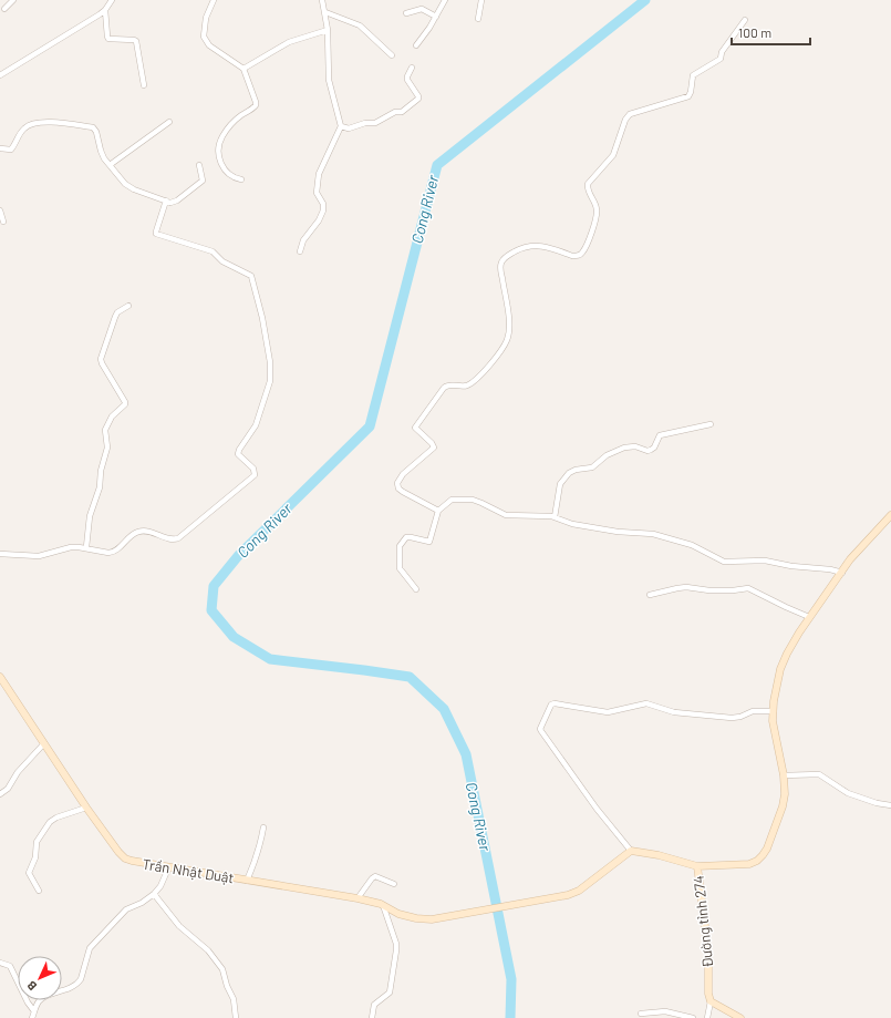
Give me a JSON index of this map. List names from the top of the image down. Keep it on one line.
{"streets":{"main road":["Trần Nhật Duật","Đường tỉnh 274"]},"crossings":[["Trần Nhật Duật","Đường tỉnh 274"]],"water":["Cong River"],"scale_bar":"100 m","north":"bottom left"}
